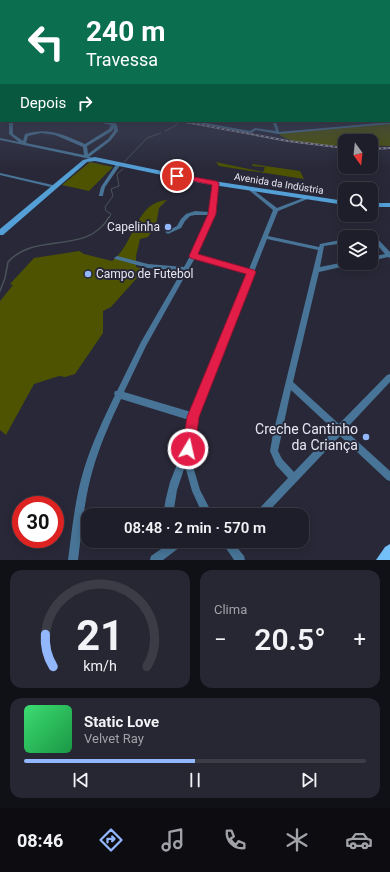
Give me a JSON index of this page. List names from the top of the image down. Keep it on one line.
{"streets":{"street":["Avenida da Indústria"]},"places":["Capelinha","Campo de Futebol","Creche Cantinho da Criança"],"north":"bottom","page":{"turn":["240 m","Travessa"],"then":"Depois","limit":"30","trip":"08:48 · 2 min · 570 m","tile":"Clima","heat":["−","20.5°","+"],"song":["Static Love","Velvet Ray"],"tabs":"08:46","gauge":["21","km/h"]}}
